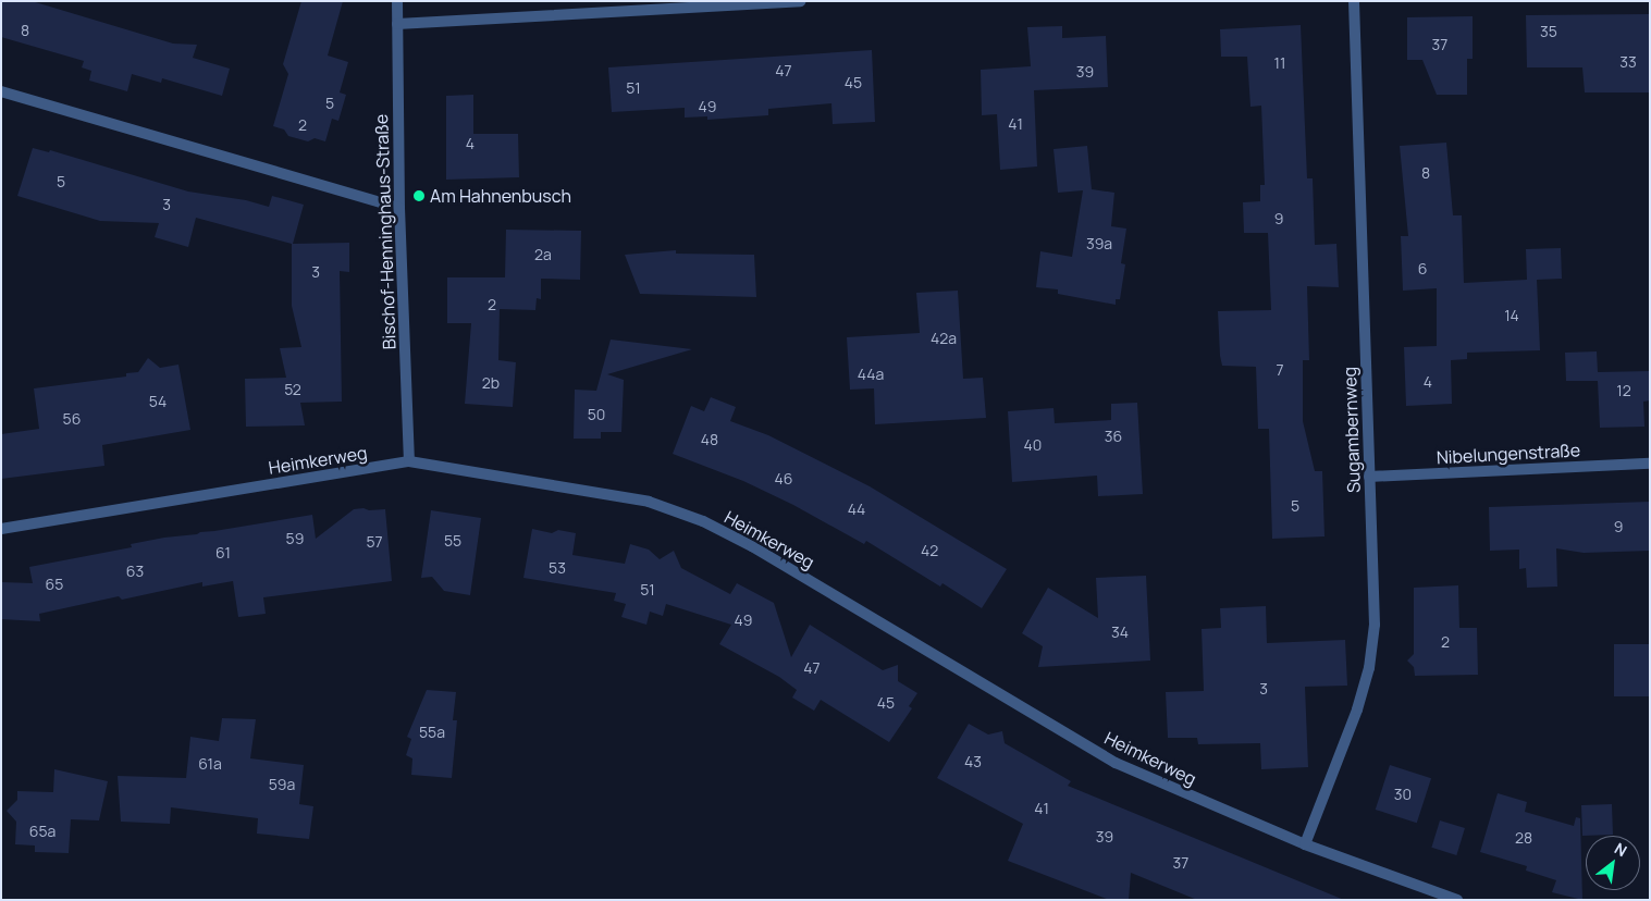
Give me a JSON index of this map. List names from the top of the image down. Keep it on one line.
{"streets":{"street":["Bischof-Henninghaus-Straße","Sugambernweg","Nibelungenstraße","Heimkerweg"]},"crossings":[["Bischof-Henninghaus-Straße","Heimkerweg"],["Sugambernweg","Nibelungenstraße"],["Sugambernweg","Heimkerweg"]],"places":["Am Hahnenbusch"],"house_numbers":["8","35","37","33","11","47","39","45","51","5","49","41","2","4","8","5","3","9","39a","2a","6","3","2","14","42a","7","44a","4","2b","52","12","54","50","56","36","48","40","46","5","44","9","59","55","57","42","61","53","63","65","51","49","34","2","47","3","45","55a","43","61a","59a","30","41","65a","39","28","37"],"north":"top right"}
